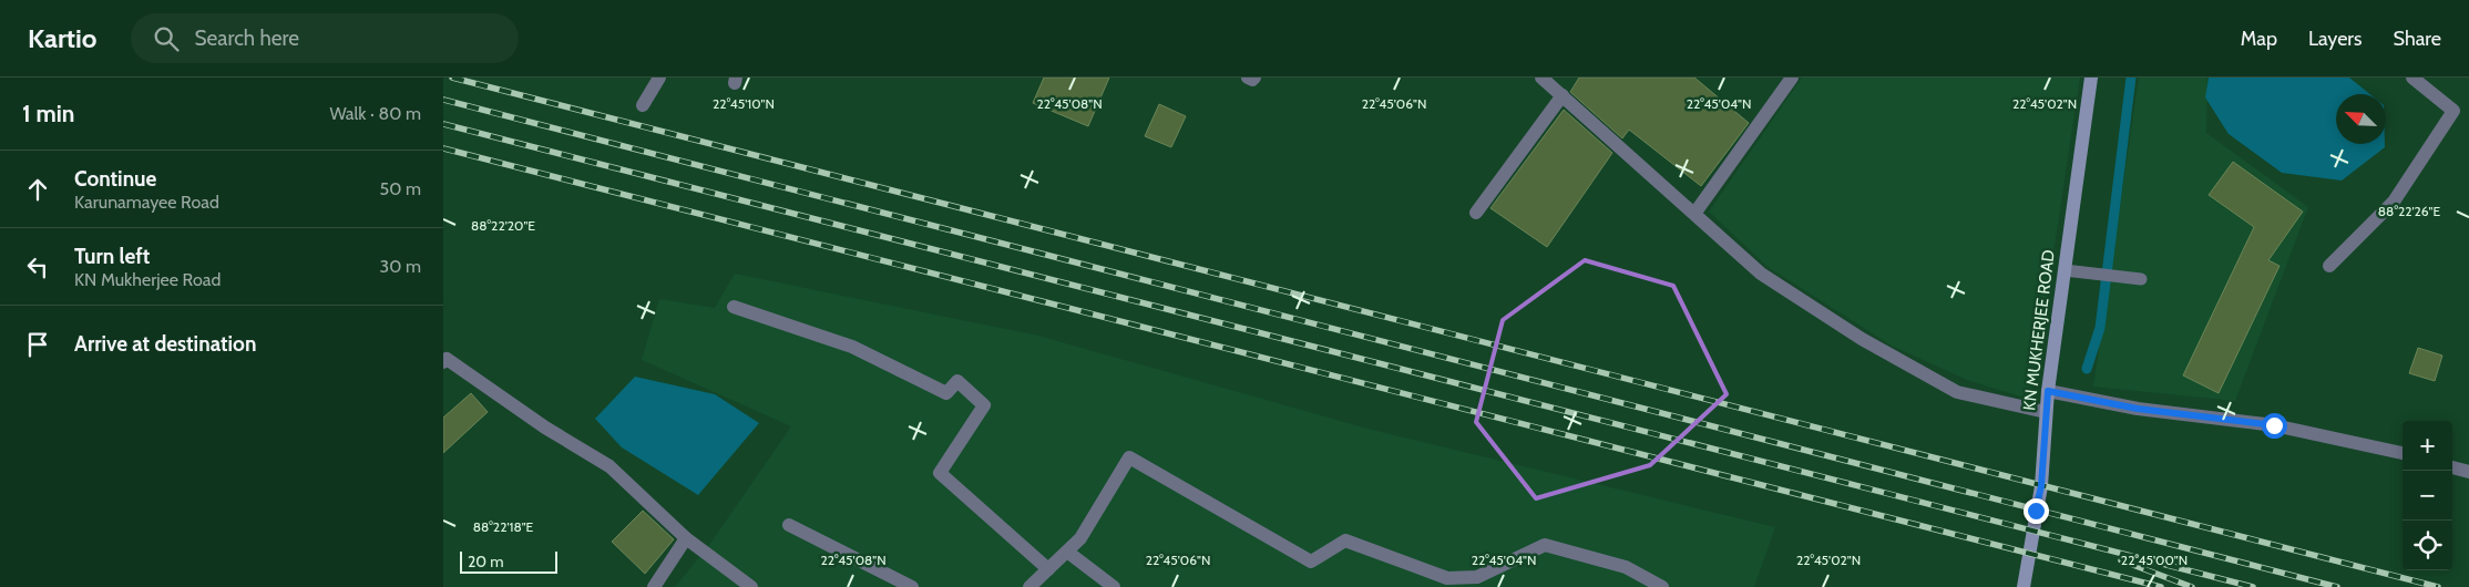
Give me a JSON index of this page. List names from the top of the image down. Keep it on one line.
{"streets":{"street":["KN MUKHERJEE ROAD"]},"scale_bar":"20 m","north":"top left","page":{"header":"Kartio","search":"Search here","nav":["Map","Layers","Share"],"heading":["1 min","Walk · 80 m"],"list":[["Continue","Karunamayee Road","50 m"],["Turn left","KN Mukherjee Road","30 m"],"Arrive at destination"],"map_buttons":["+","−"],"scale":"20 m"},"coordinates":["22°45'10\"N","22°45'08\"N","22°45'02\"N","22°45'06\"N","22°45'04\"N","88°22'26\"E","88°22'20\"E","88°22'18\"E","22°45'00\"N"]}
